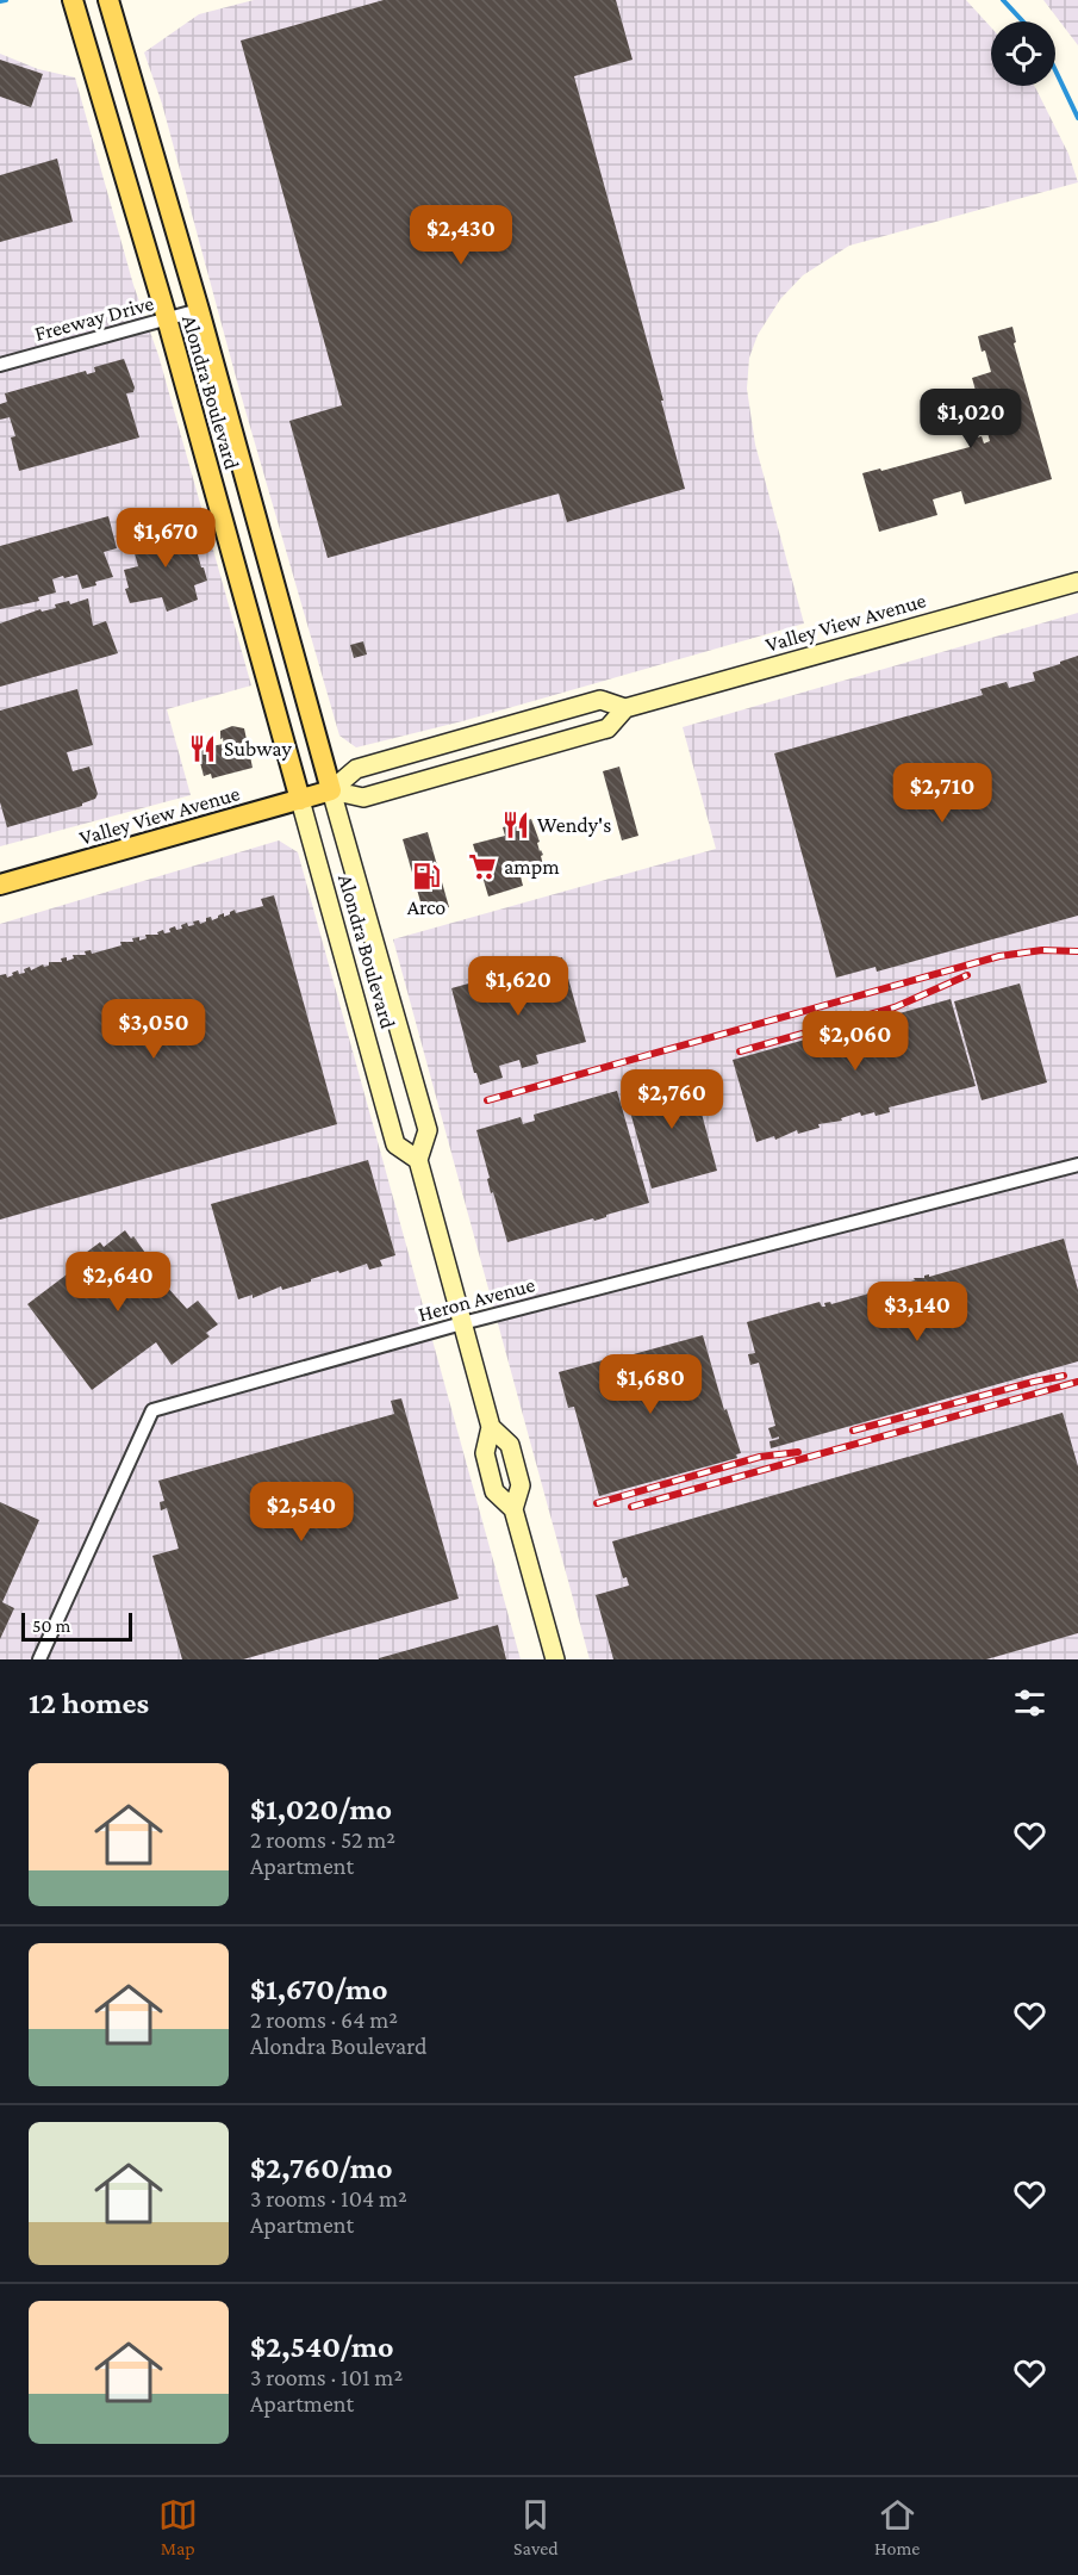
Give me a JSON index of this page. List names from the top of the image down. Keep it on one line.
{"streets":{"main road":["Alondra Boulevard","Valley View Avenue"],"street":["Freeway Drive","Heron Avenue"]},"crossings":[["Freeway Drive","Alondra Boulevard"],["Alondra Boulevard","Valley View Avenue"],["Alondra Boulevard","Heron Avenue"]],"places":{"restaurant":["Subway","Wendy's"],"supermarket":["ampm"],"fuel station":["Arco"]},"scale_bar":"50 m","page":{"price":["$2,430","$1,020","$1,670","$2,710","$1,620","$3,050","$2,060","$2,760","$2,640","$3,140","$1,680","$2,540"],"scale":"50 m","heading":"12 homes","list":[{"name":"$1,020/mo","note":"2 rooms · 52 m² · Apartment"},{"name":"$1,670/mo","note":"2 rooms · 64 m² · Alondra Boulevard"},{"name":"$2,760/mo","note":"3 rooms · 104 m² · Apartment"},{"name":"$2,540/mo","note":"3 rooms · 101 m² · Apartment"}],"tabs":["Map","Saved","Home"]}}
